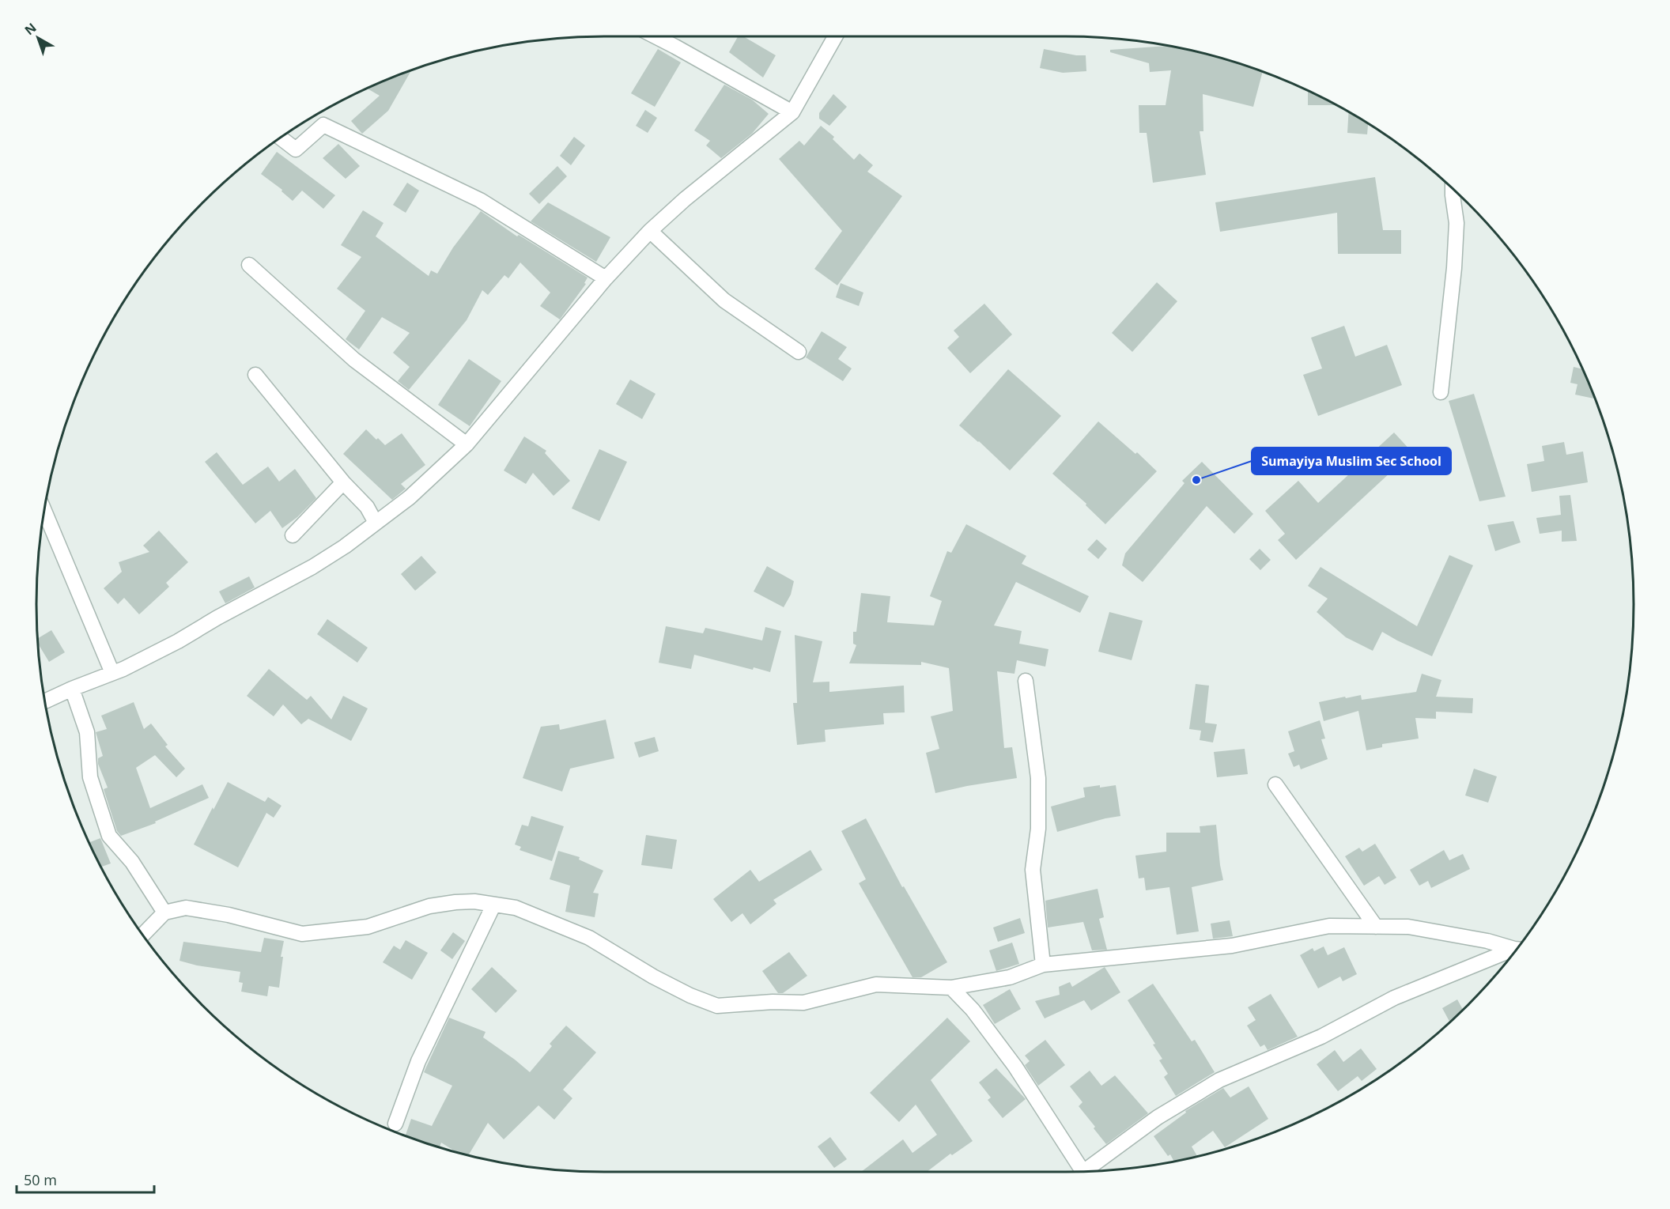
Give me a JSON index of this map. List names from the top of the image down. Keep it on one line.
{"places":["Sumayiya Muslim Sec School"],"scale_bar":"50 m","north":"top left"}
